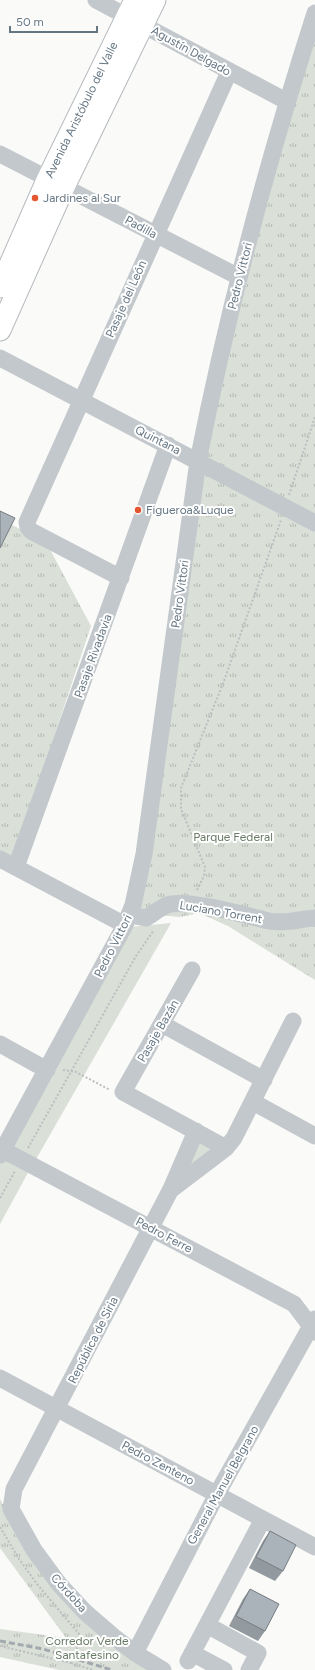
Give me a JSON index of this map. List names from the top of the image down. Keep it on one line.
{"streets":{"main road":["Avenida Aristóbulo del Valle"],"street":["Agustín Delgado","Padilla","Pedro Vittori","Pasaje del León","Quintana","Pasaje Rivadavia","Luciano Torrent","Pasaje Bazán","Pedro Ferre","República de Siria","Pedro Zenteno","General Manuel Belgrano","Córdoba"]},"crossings":[["Agustín Delgado","Avenida Aristóbulo del Valle"],["Agustín Delgado","Pedro Vittori"],["Agustín Delgado","Pasaje del León"],["Avenida Aristóbulo del Valle","Padilla"],["Padilla","Pedro Vittori"],["Padilla","Pasaje del León"],["Pedro Vittori","Quintana"],["Pedro Vittori","Luciano Torrent"],["Pedro Vittori","Pedro Ferre"],["Pasaje del León","Quintana"],["Pasaje del León","Pasaje Rivadavia"],["Quintana","Pasaje Rivadavia"],["Pasaje Rivadavia","Luciano Torrent"],["Pedro Ferre","República de Siria"],["Pedro Ferre","General Manuel Belgrano"],["República de Siria","Pedro Zenteno"],["República de Siria","Córdoba"],["Pedro Zenteno","General Manuel Belgrano"],["General Manuel Belgrano","Córdoba"]],"parks":["Parque Federal","Corredor Verde Santafesino"],"places":["Jardines al Sur","Figueroa&Luque"],"scale_bar":"50 m"}
